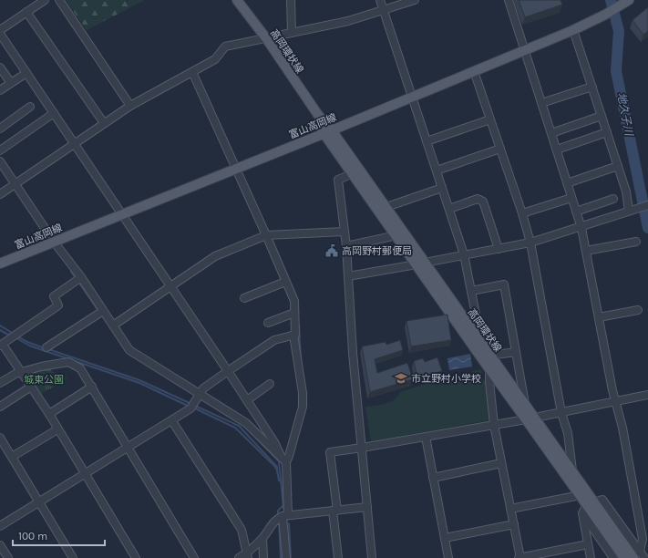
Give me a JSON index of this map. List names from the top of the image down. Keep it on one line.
{"streets":{"main road":["高岡環状線","富山高岡線"]},"crossings":[["高岡環状線","富山高岡線"]],"water":["地久子川"],"parks":["城東公園"],"places":{"public building":["高岡野村郵便局"],"school or university":["市立野村小学校"]},"scale_bar":"100 m"}
